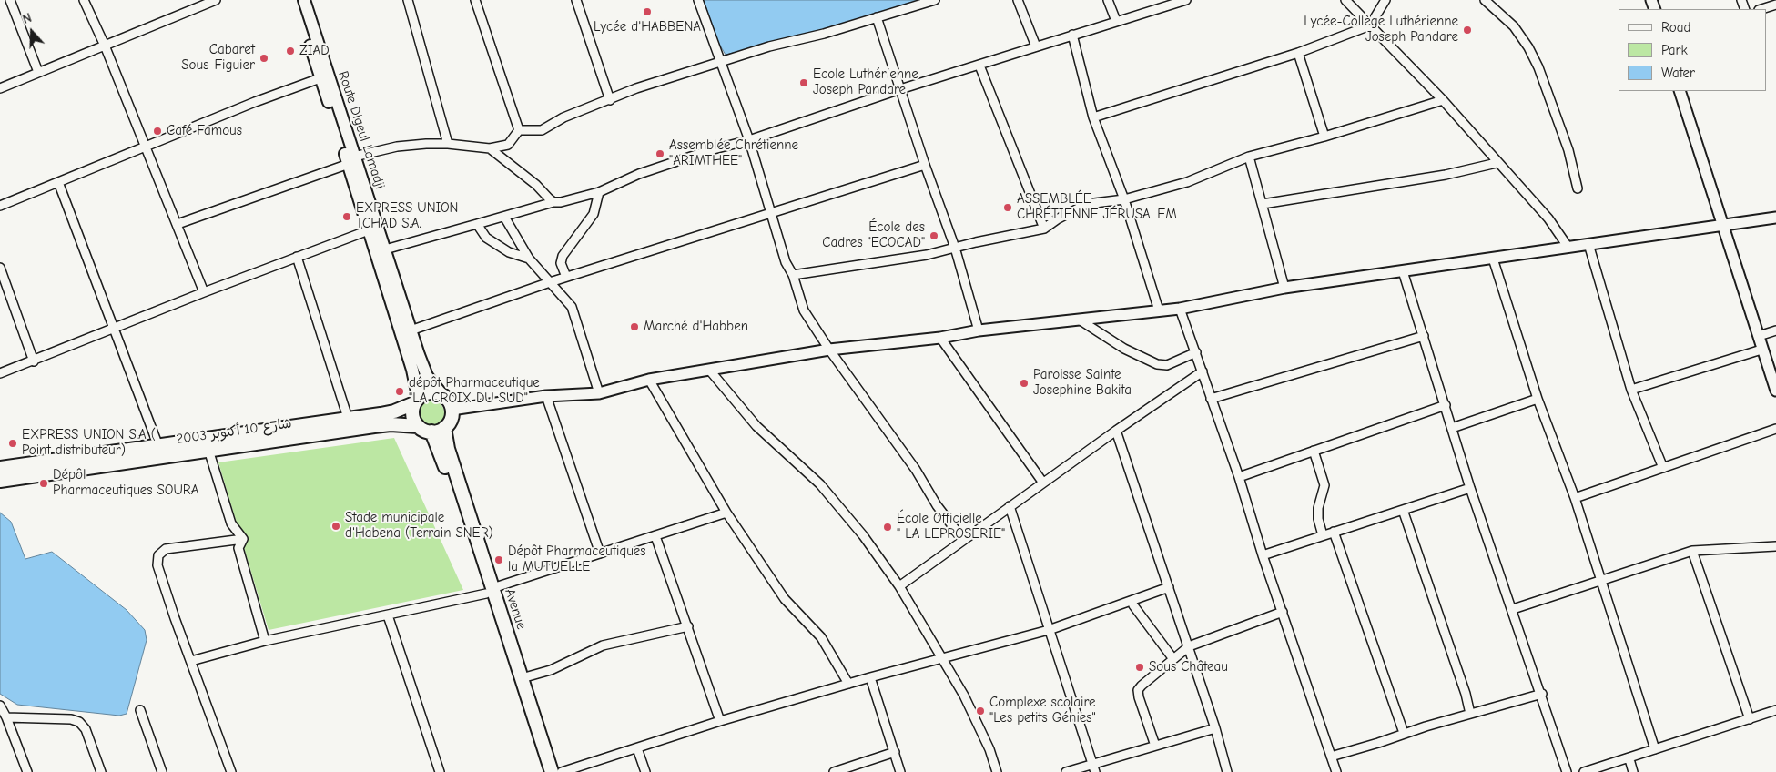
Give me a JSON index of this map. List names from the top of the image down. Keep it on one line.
{"streets":{"highway":["شارع 10 أكتوبر 2003","Avenue"],"main road":["Route Digeul Lamadji"]},"crossings":[["Route Digeul Lamadji","شارع 10 أكتوبر 2003"],["Route Digeul Lamadji","Avenue"],["شارع 10 أكتوبر 2003","Avenue"]],"places":["Lycée d'HABBENA","Lycée-Collège Luthérienne Joseph Pandare","ZIAD","Cabaret Sous-Figuier","Ecole Luthérienne Joseph Pandare","Café Famous","Assemblée Chrétienne \"ARIMTHEE\"","ASSEMBLÉE CHRÉTIENNE JÉRUSALEM","EXPRESS UNION TCHAD S.A.","École des Cadres \"ECOCAD\"","Marché d'Habben","Paroisse Sainte Josephine Bakita","dépôt Pharmaceutique \"LA CROIX DU SUD\"","EXPRESS UNION S.A ( Point distributeur)","Dépôt Pharmaceutiques SOURA","Stade municipale d'Habena (Terrain SNER)","École Officielle \" LA LEPROSERIE\"","Dépôt Pharmaceutiques la MUTUELLE","Sous Château","Complexe scolaire \"Les petits Génies\""],"legend":["Road","Park","Water"],"north":"top"}
